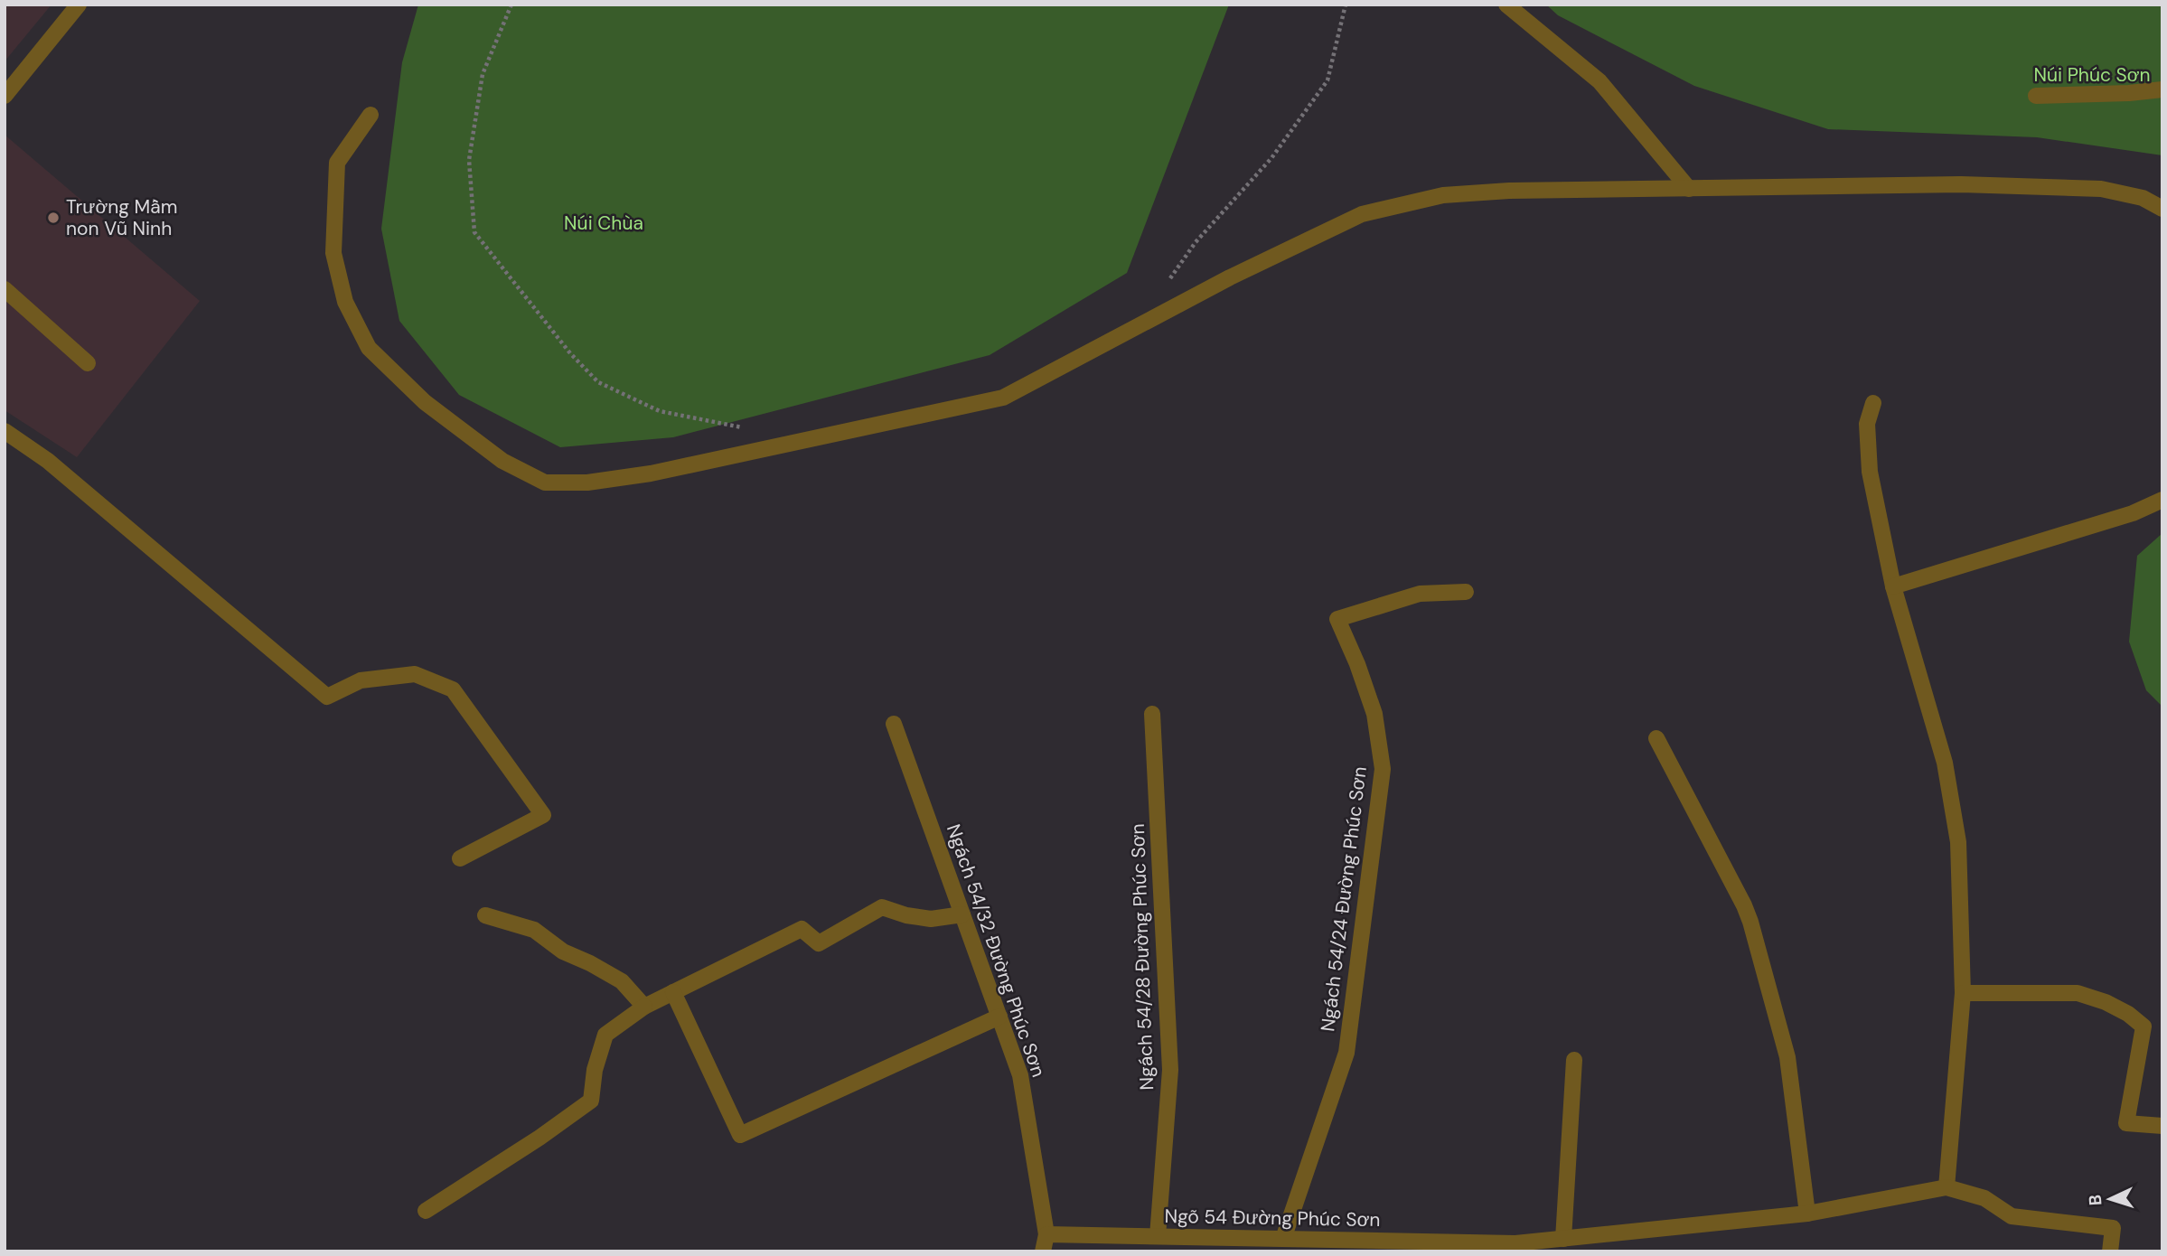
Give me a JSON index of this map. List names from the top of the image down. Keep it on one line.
{"streets":{"street":["Ngách 54/24 Đường Phúc Sơn","Ngách 54/32 Đường Phúc Sơn","Ngách 54/28 Đường Phúc Sơn","Ngõ 54 Đường Phúc Sơn"]},"crossings":[["Ngách 54/24 Đường Phúc Sơn","Ngõ 54 Đường Phúc Sơn"],["Ngách 54/32 Đường Phúc Sơn","Ngõ 54 Đường Phúc Sơn"],["Ngách 54/28 Đường Phúc Sơn","Ngõ 54 Đường Phúc Sơn"]],"parks":["Núi Phúc Sơn","Núi Chùa"],"places":["Trường Mầm non Vũ Ninh"],"north":"left"}
